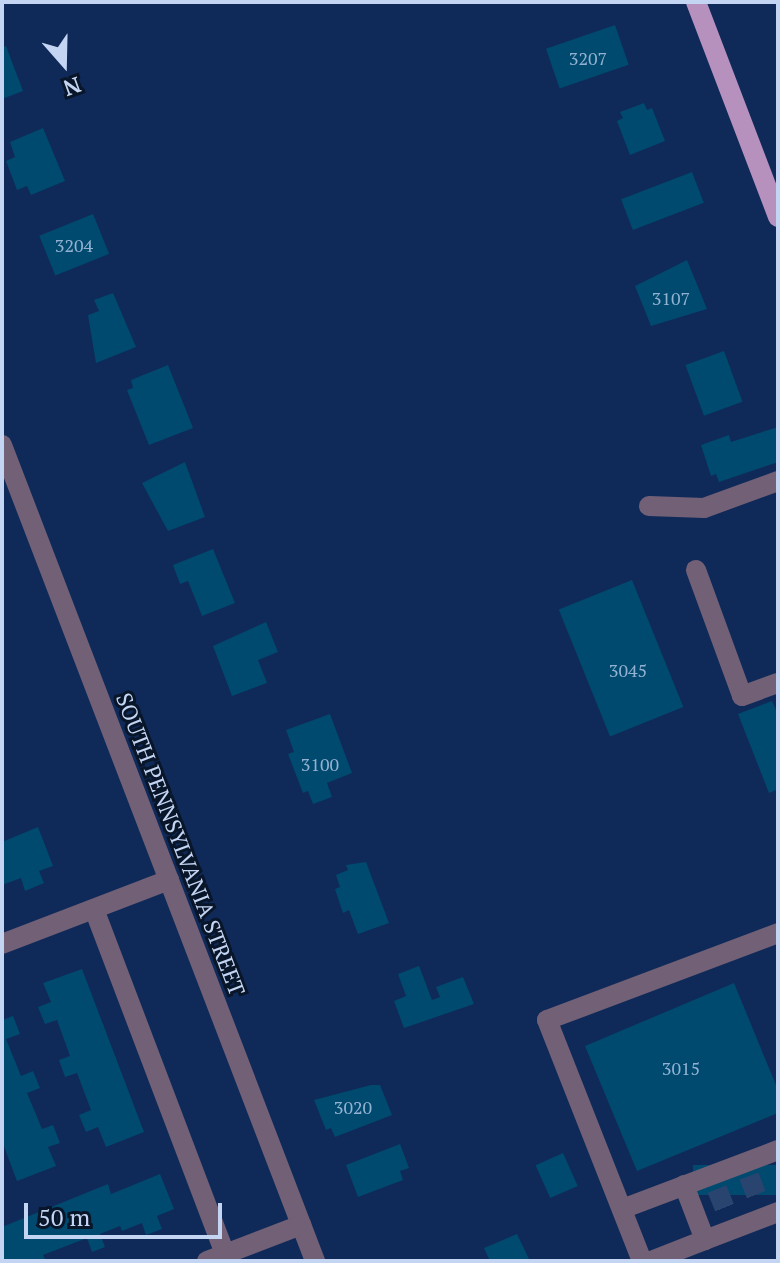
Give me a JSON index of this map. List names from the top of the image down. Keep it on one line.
{"streets":{"street":["SOUTH PENNSYLVANIA STREET"]},"house_numbers":["3207","3204","3107","3045","3100","3015","3020"],"scale_bar":"50 m","north":"bottom"}
